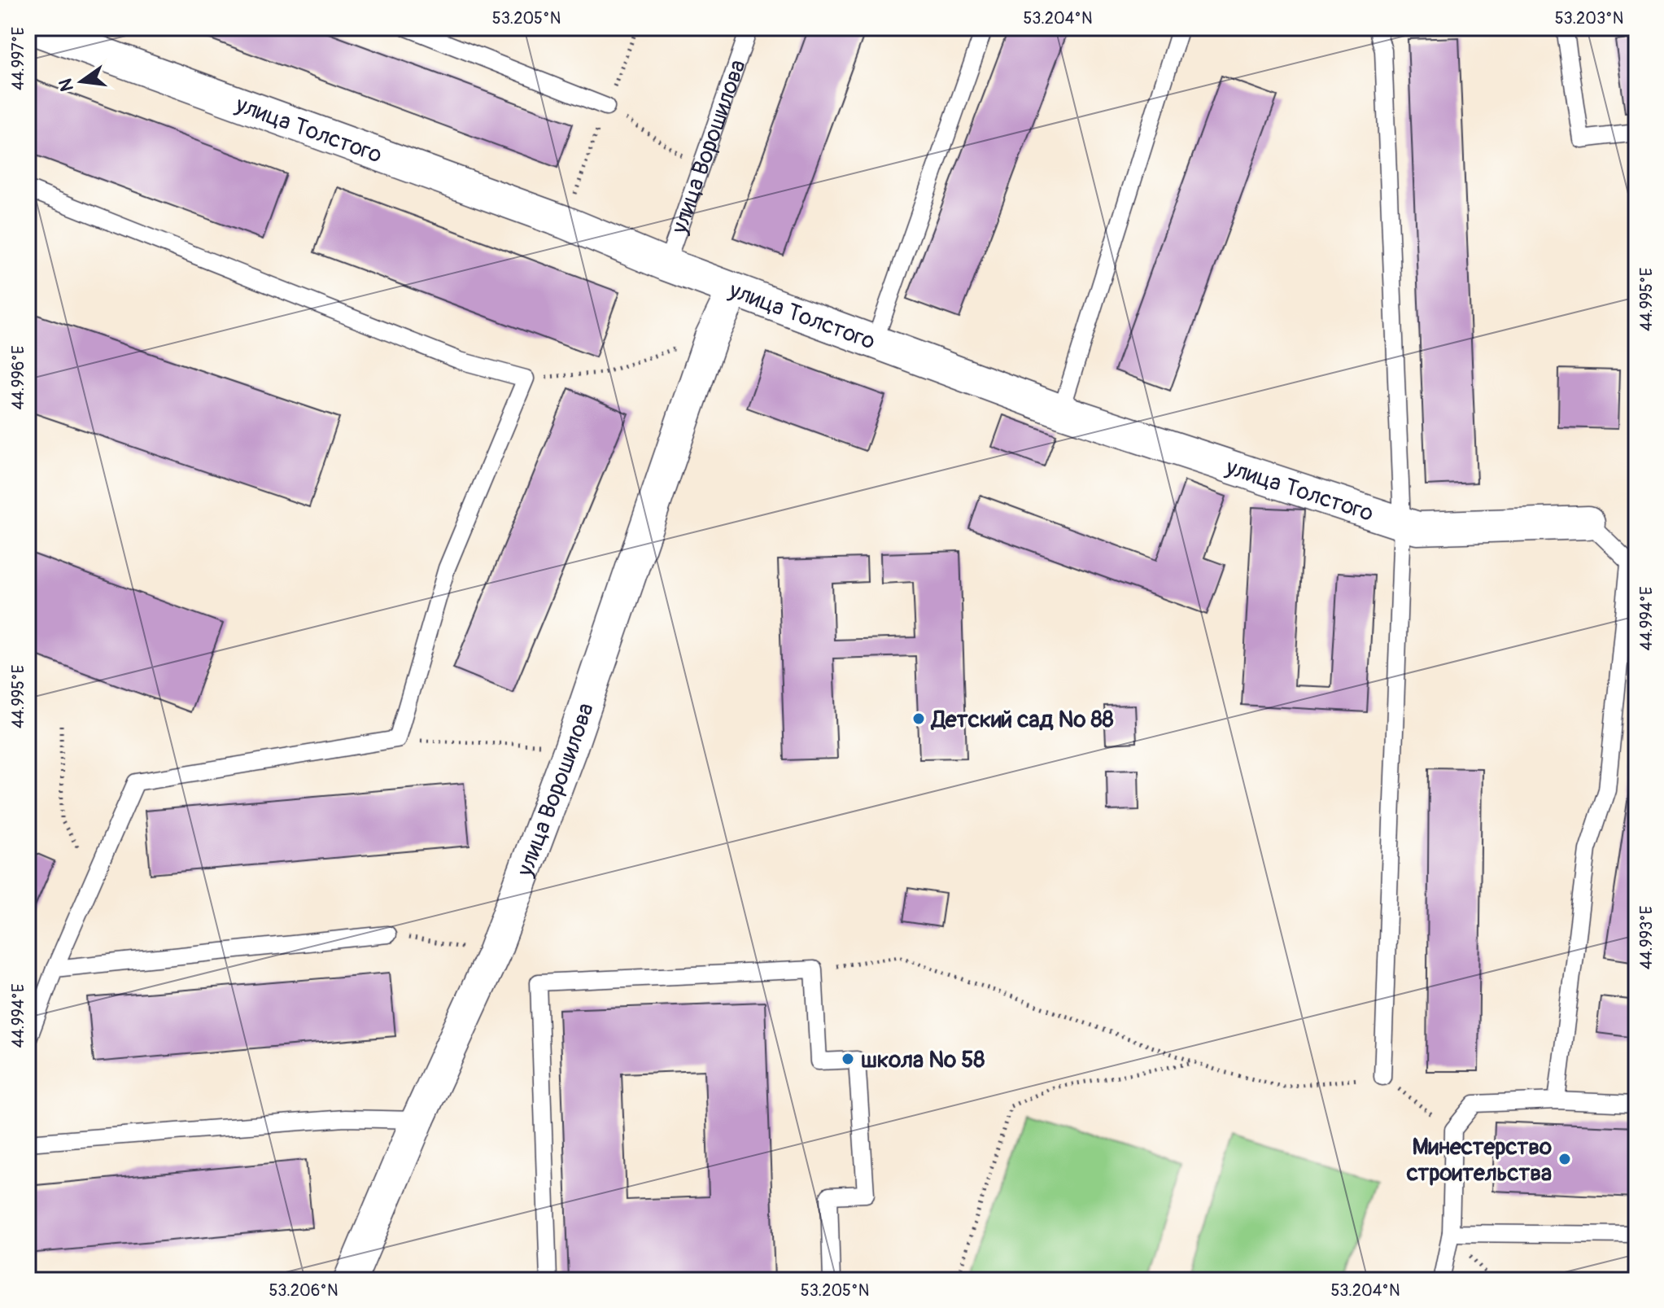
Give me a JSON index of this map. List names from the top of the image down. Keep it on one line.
{"streets":{"street":["улица Толстого","улица Ворошилова"]},"crossings":[["улица Толстого","улица Ворошилова"]],"places":["Детский сад № 88","школа № 58","Минестерство строительства"],"north":"left","coordinates":["53.205°N","53.204°N","53.203°N","44.997°E","44.995°E","44.996°E","44.994°E","44.993°E","53.206°N"]}
